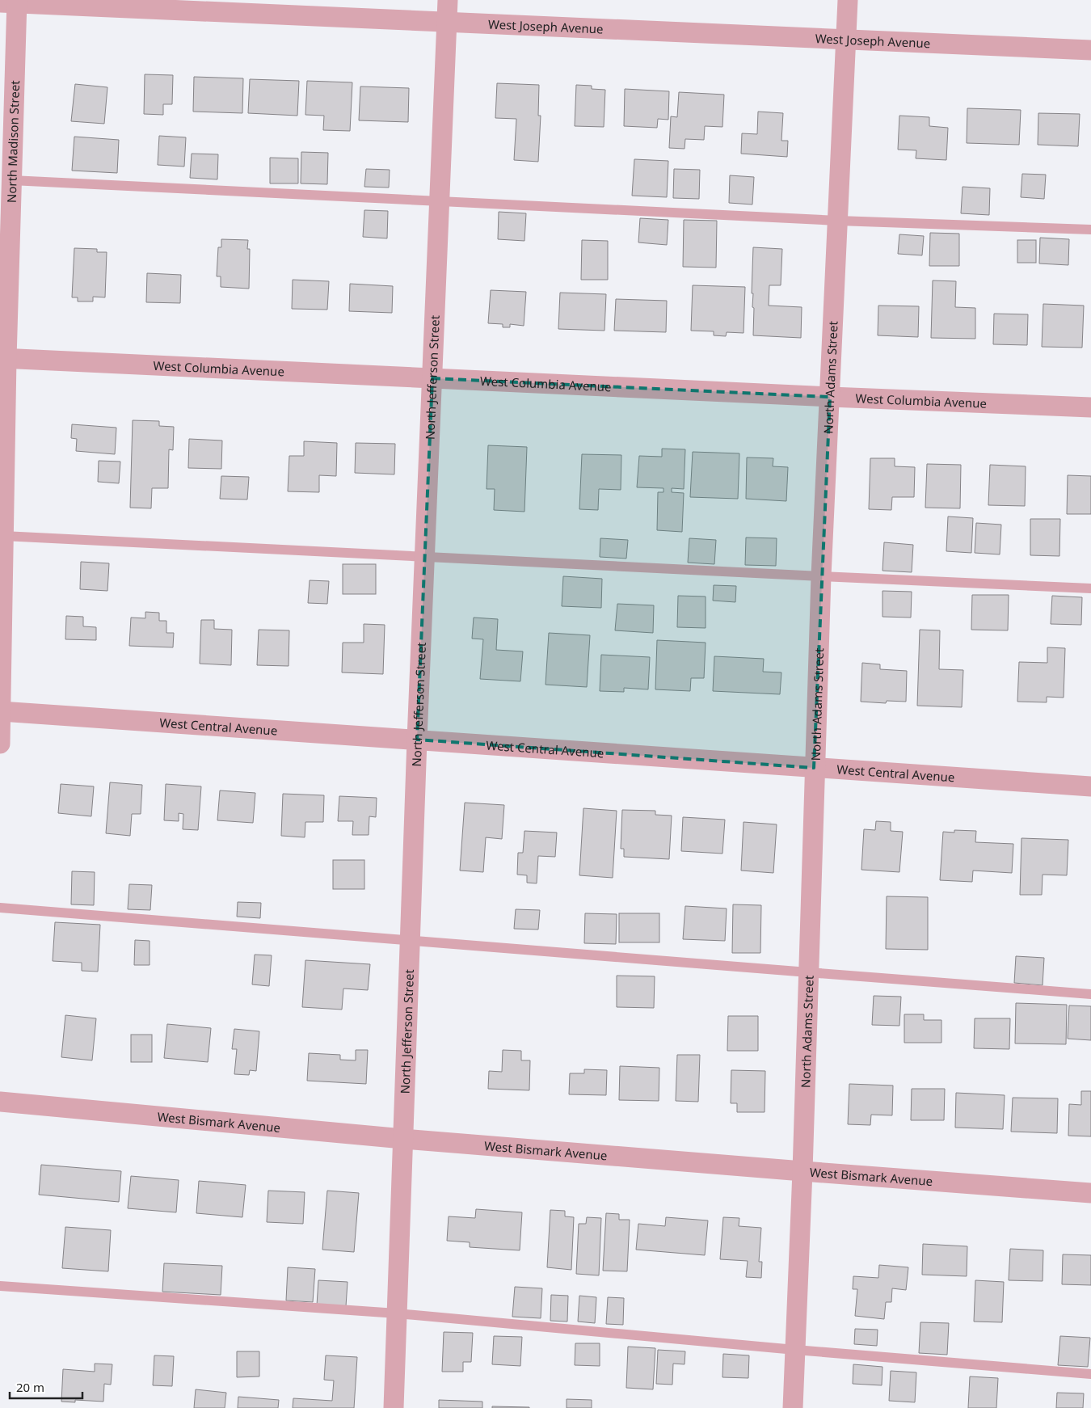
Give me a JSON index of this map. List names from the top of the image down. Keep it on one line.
{"streets":{"street":["West Joseph Avenue","North Madison Street","West Columbia Avenue","North Jefferson Street","North Adams Street","West Central Avenue","West Bismark Avenue"]},"crossings":[["West Joseph Avenue","North Madison Street"],["West Joseph Avenue","North Jefferson Street"],["West Joseph Avenue","North Adams Street"],["North Madison Street","West Columbia Avenue"],["North Madison Street","West Central Avenue"],["West Columbia Avenue","North Jefferson Street"],["West Columbia Avenue","North Adams Street"],["North Jefferson Street","West Central Avenue"],["North Jefferson Street","West Bismark Avenue"],["North Adams Street","West Central Avenue"],["North Adams Street","West Bismark Avenue"]],"scale_bar":"20 m"}
